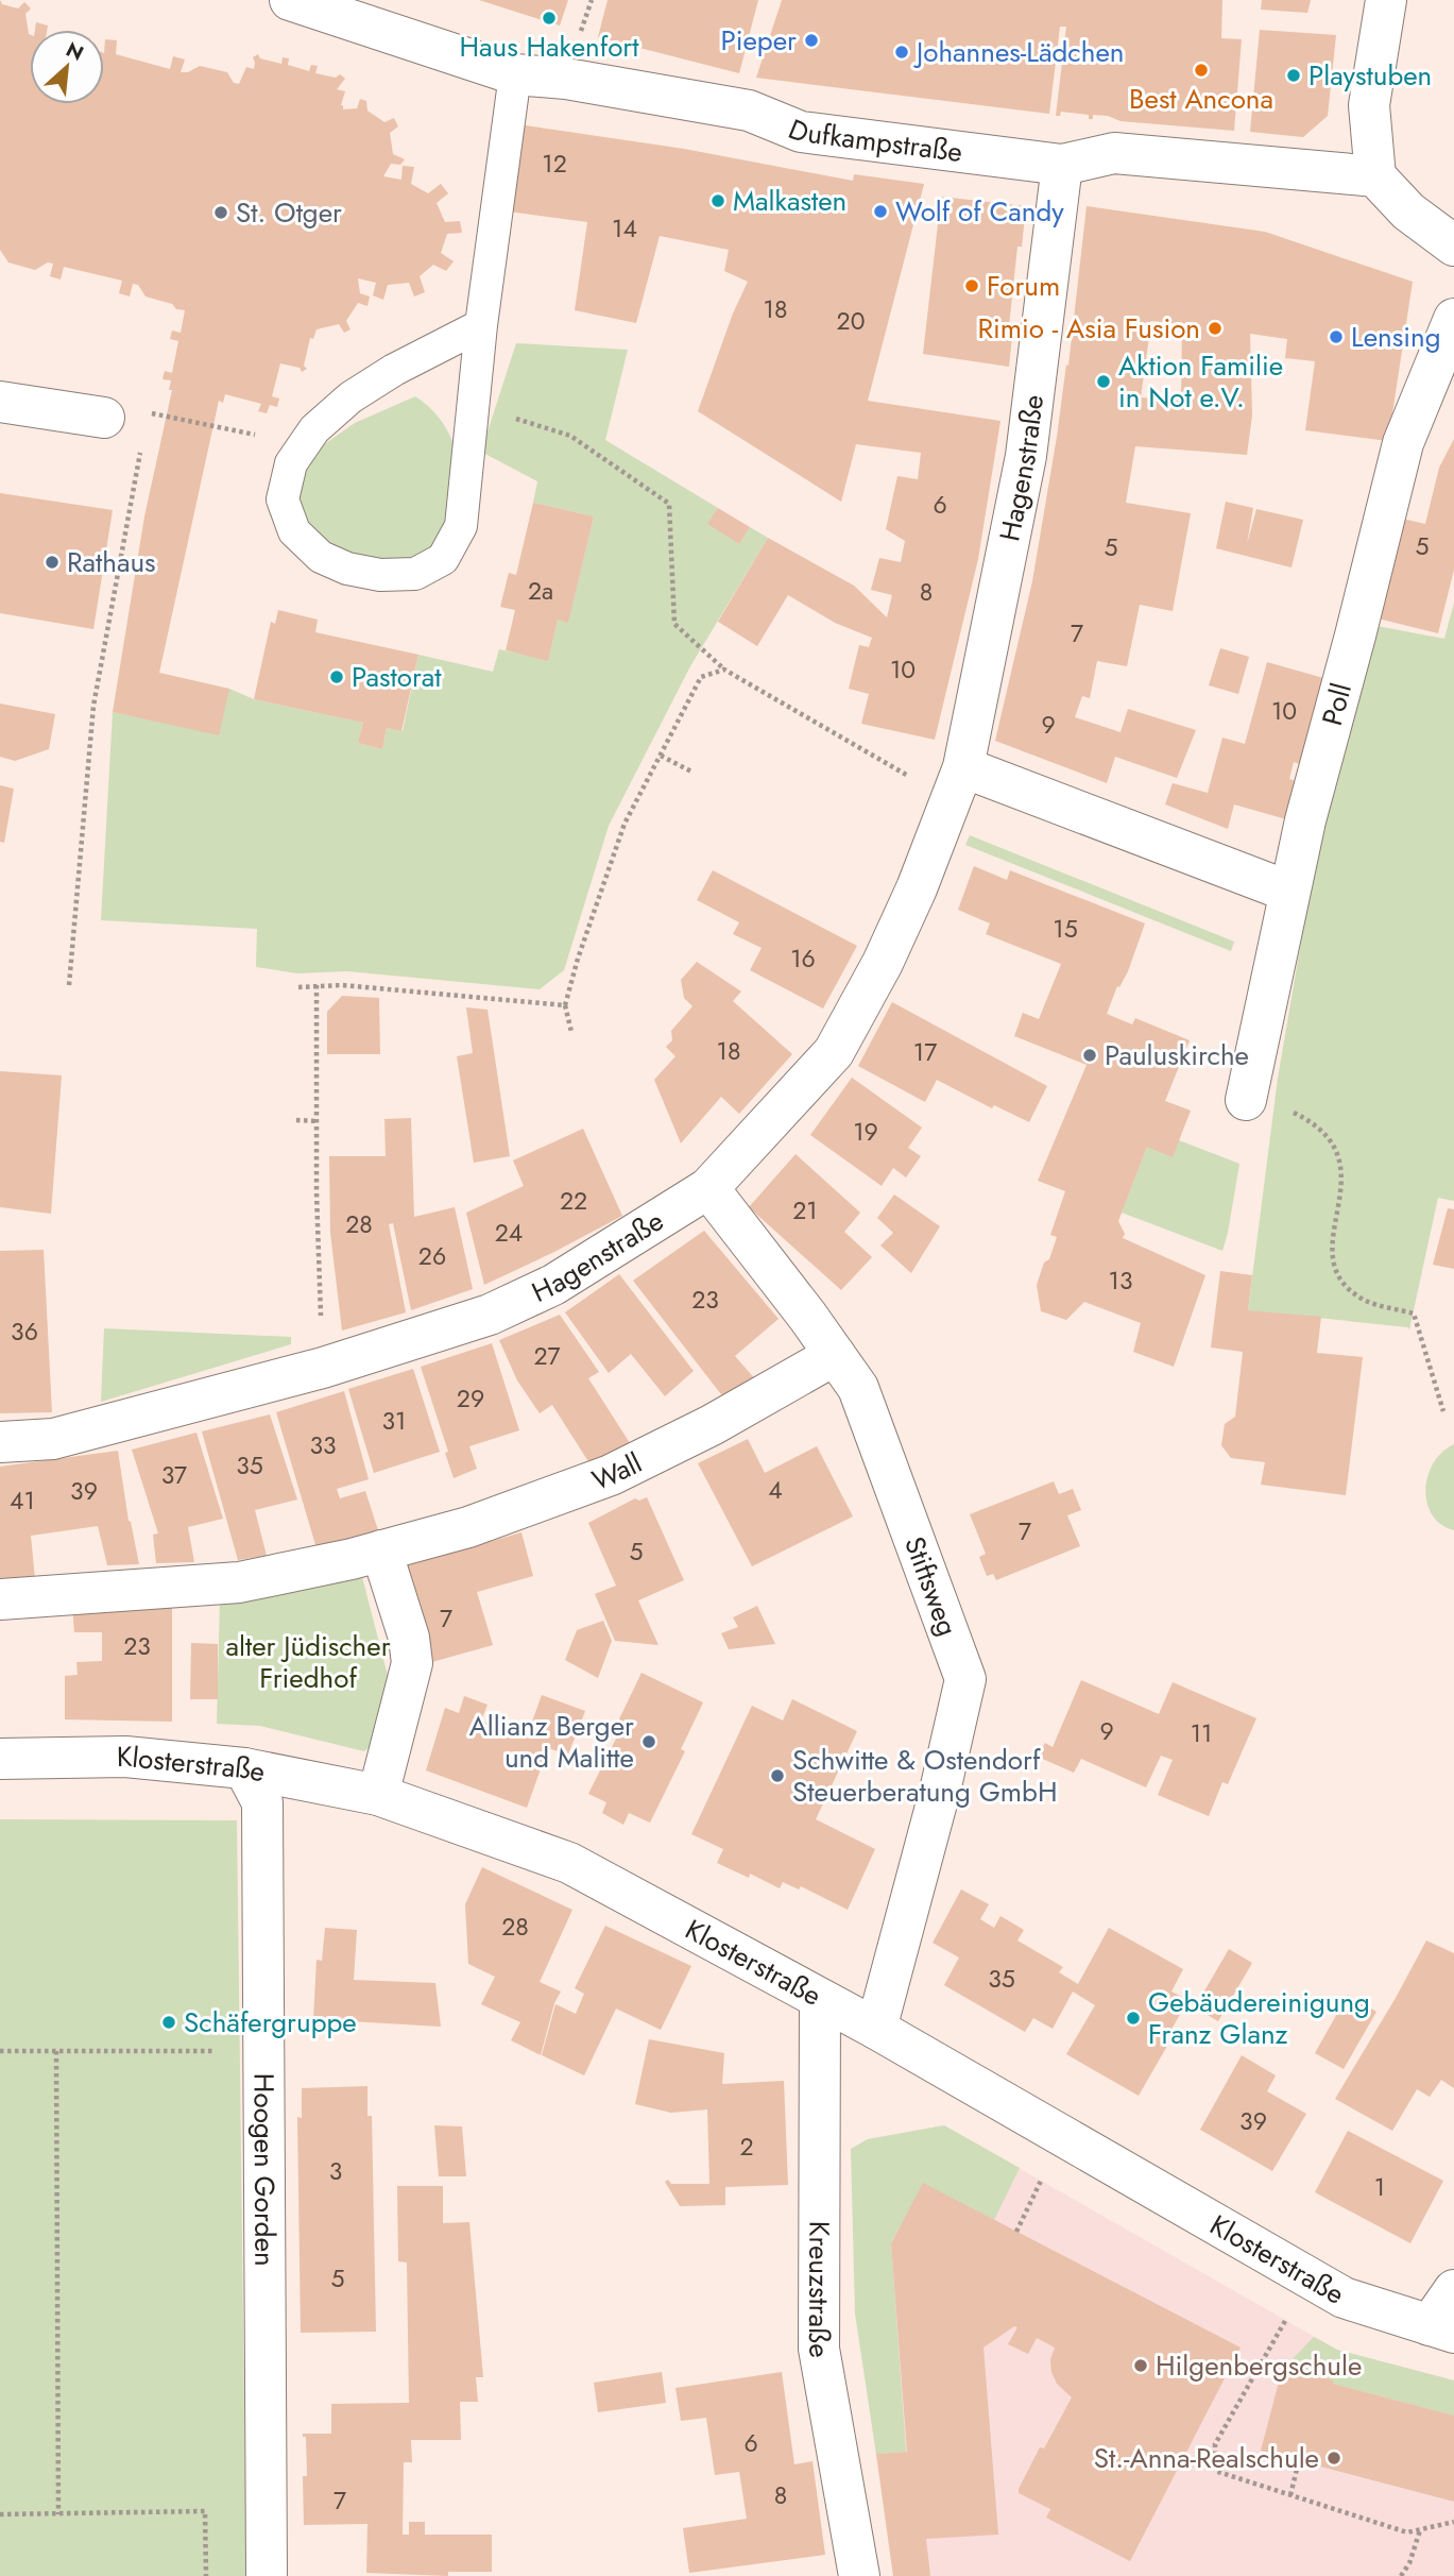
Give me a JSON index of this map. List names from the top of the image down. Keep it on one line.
{"streets":{"street":["Dufkampstraße","Hagenstraße","Poll","Wall","Stiftsweg","Klosterstraße","Hoogen Gorden","Kreuzstraße"]},"crossings":[["Dufkampstraße","Hagenstraße"],["Hagenstraße","Stiftsweg"],["Wall","Stiftsweg"],["Stiftsweg","Klosterstraße"],["Klosterstraße","Hoogen Gorden"],["Klosterstraße","Kreuzstraße"]],"parks":["alter Jüdischer Friedhof"],"places":["Haus Hakenfort","Pieper","Johannes-Lädchen","Best Ancona","Playstuben","Malkasten","Wolf of Candy","St. Otger","Forum","Rimio - Asia Fusion","Lensing","Aktion Familie in Not e.V.","Rathaus","Pastorat","Pauluskirche","Allianz Berger und Malitte","Schwitte & Ostendorf Steuerberatung GmbH","Gebäudereinigung Franz Glanz","Schäfergruppe","Hilgenbergschule","St.-Anna-Realschule"],"house_numbers":["12","14","18","20","6","5","5","2a","8","7","10","10","9","15","16","18","17","19","22","21","28","24","26","13","23","36","27","29","31","33","35","37","4","39","41","7","5","7","23","9","11","28","35","39","2","3","1","5","6","8","7"],"north":"top right"}
